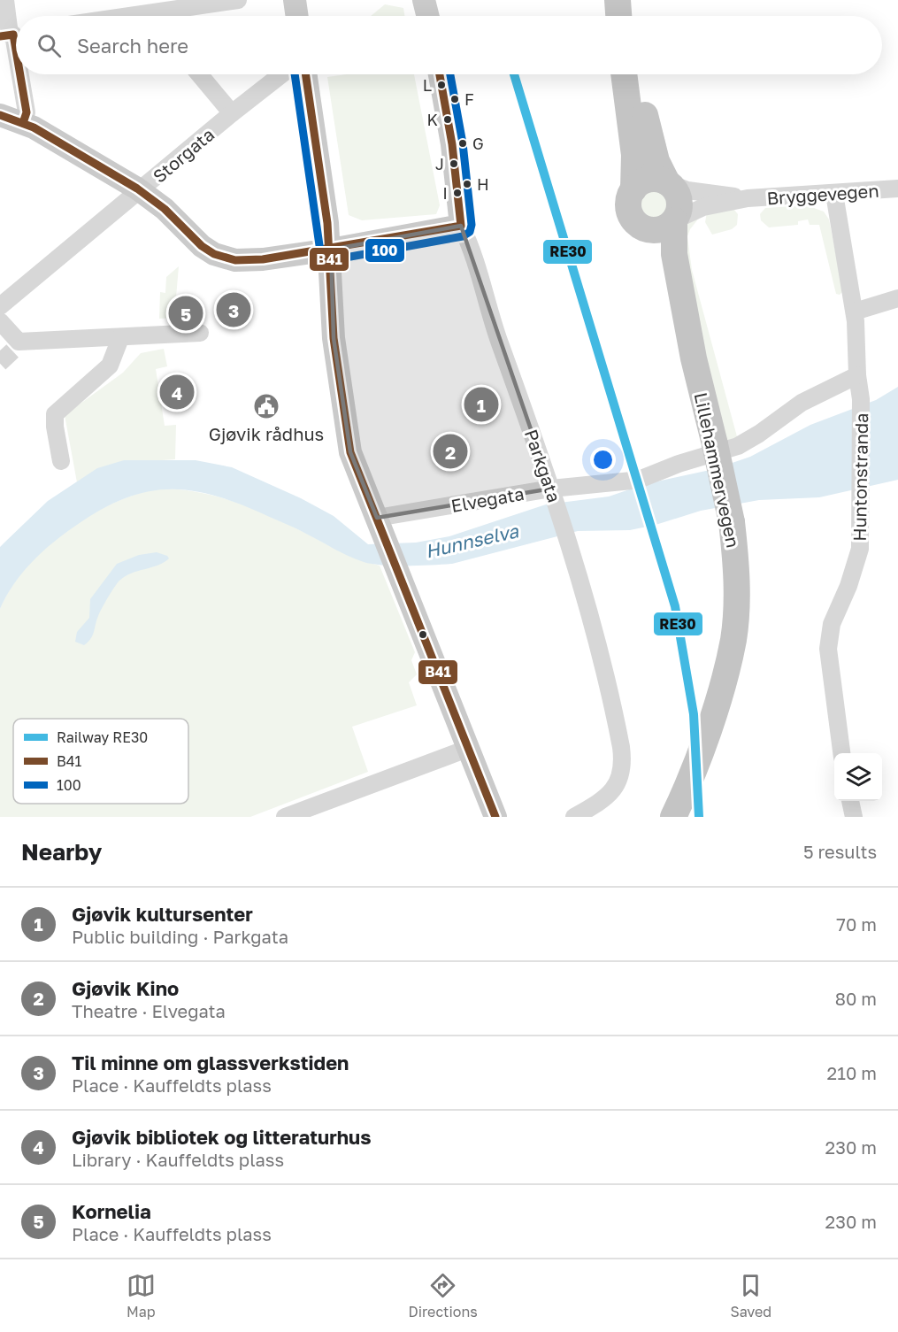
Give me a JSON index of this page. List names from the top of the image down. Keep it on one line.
{"streets":{"highway":["Lillehammervegen"],"street":["Storgata","Bryggevegen","Parkgata","Huntonstranda","Elvegata"]},"crossings":[["Bryggevegen","Lillehammervegen"],["Bryggevegen","Huntonstranda"],["Parkgata","Elvegata"],["Huntonstranda","Elvegata"]],"water":["Hunnselva"],"places":{"other":["L","F","K","G","J","H","I"],"public building":["Gjøvik rådhus"]},"lines":["transit line B41","rail line RE30","transit line 100"],"legend":["Railway RE30","B41","100"],"page":{"search":"Search here","pins":["3","5","4","1","2"],"heading":["Nearby","5 results"],"list":[{"mark":"1","name":"Gjøvik kultursenter","note":"Public building · Parkgata","value":"70 m"},{"mark":"2","name":"Gjøvik Kino","note":"Theatre · Elvegata","value":"80 m"},{"mark":"3","name":"Til minne om glassverkstiden","note":"Place · Kauffeldts plass","value":"210 m"},{"mark":"4","name":"Gjøvik bibliotek og litteraturhus","note":"Library · Kauffeldts plass","value":"230 m"},{"mark":"5","name":"Kornelia","note":"Place · Kauffeldts plass","value":"230 m"}],"nav":["Map","Directions","Saved"]}}
